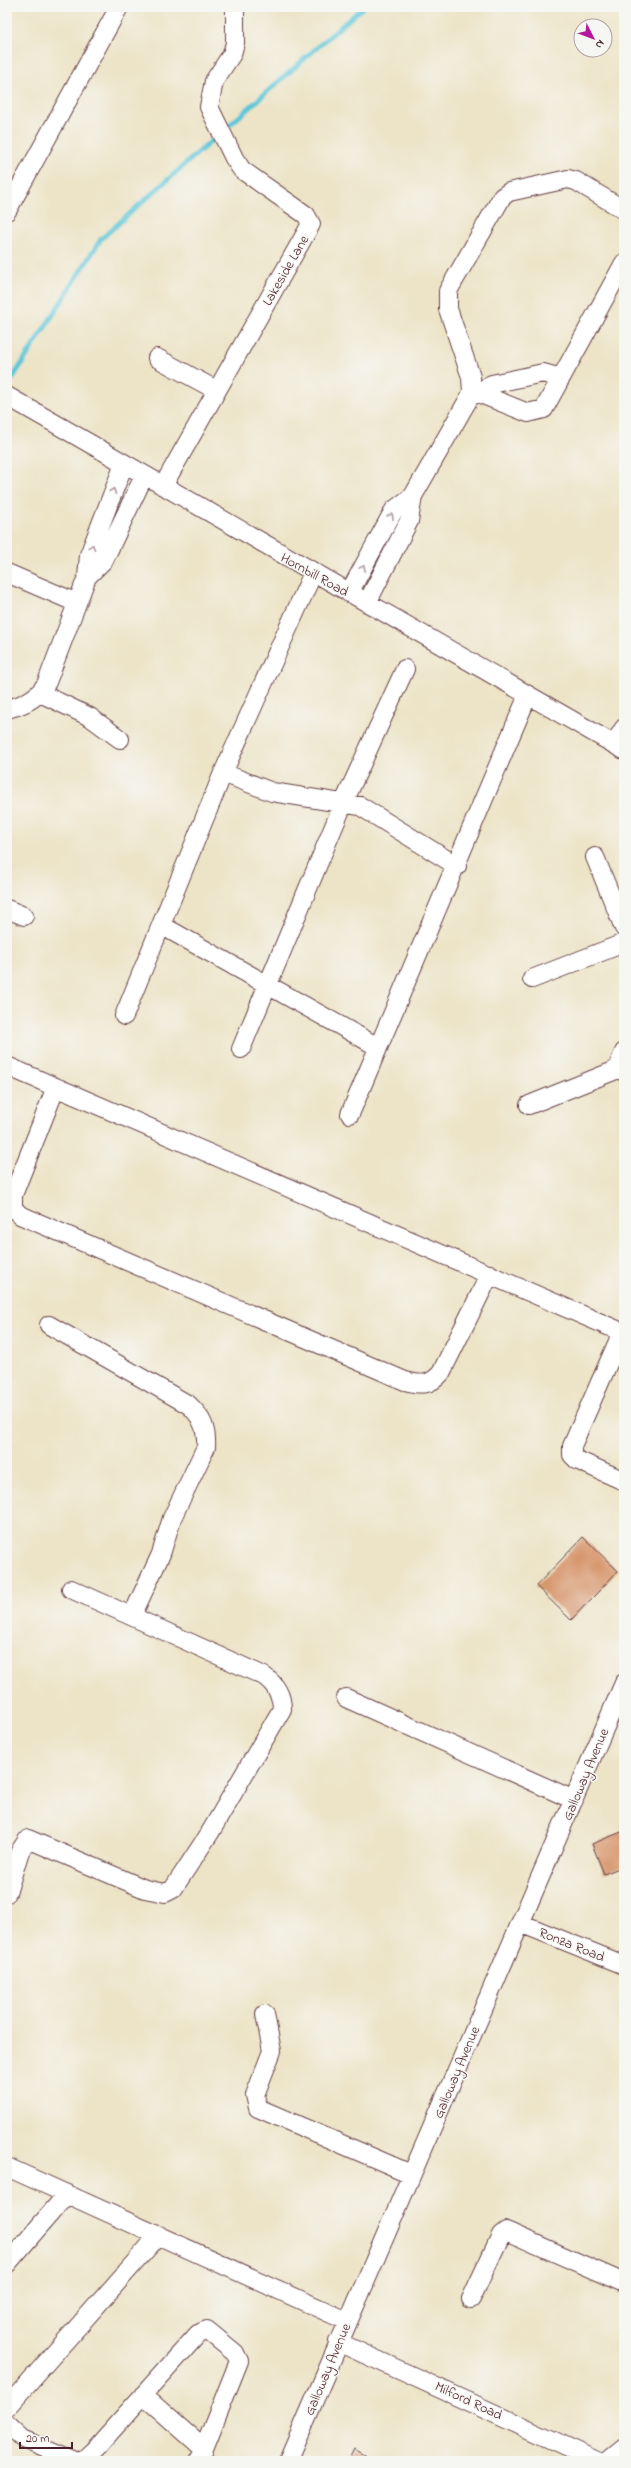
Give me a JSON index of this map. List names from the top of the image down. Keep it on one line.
{"streets":{"street":["Lakeside Lane","Hornbill Road","Galloway Avenue","Ronza Road","Milford Road"]},"crossings":[["Lakeside Lane","Hornbill Road"],["Galloway Avenue","Ronza Road"],["Galloway Avenue","Milford Road"]],"scale_bar":"20 m","north":"bottom right"}
